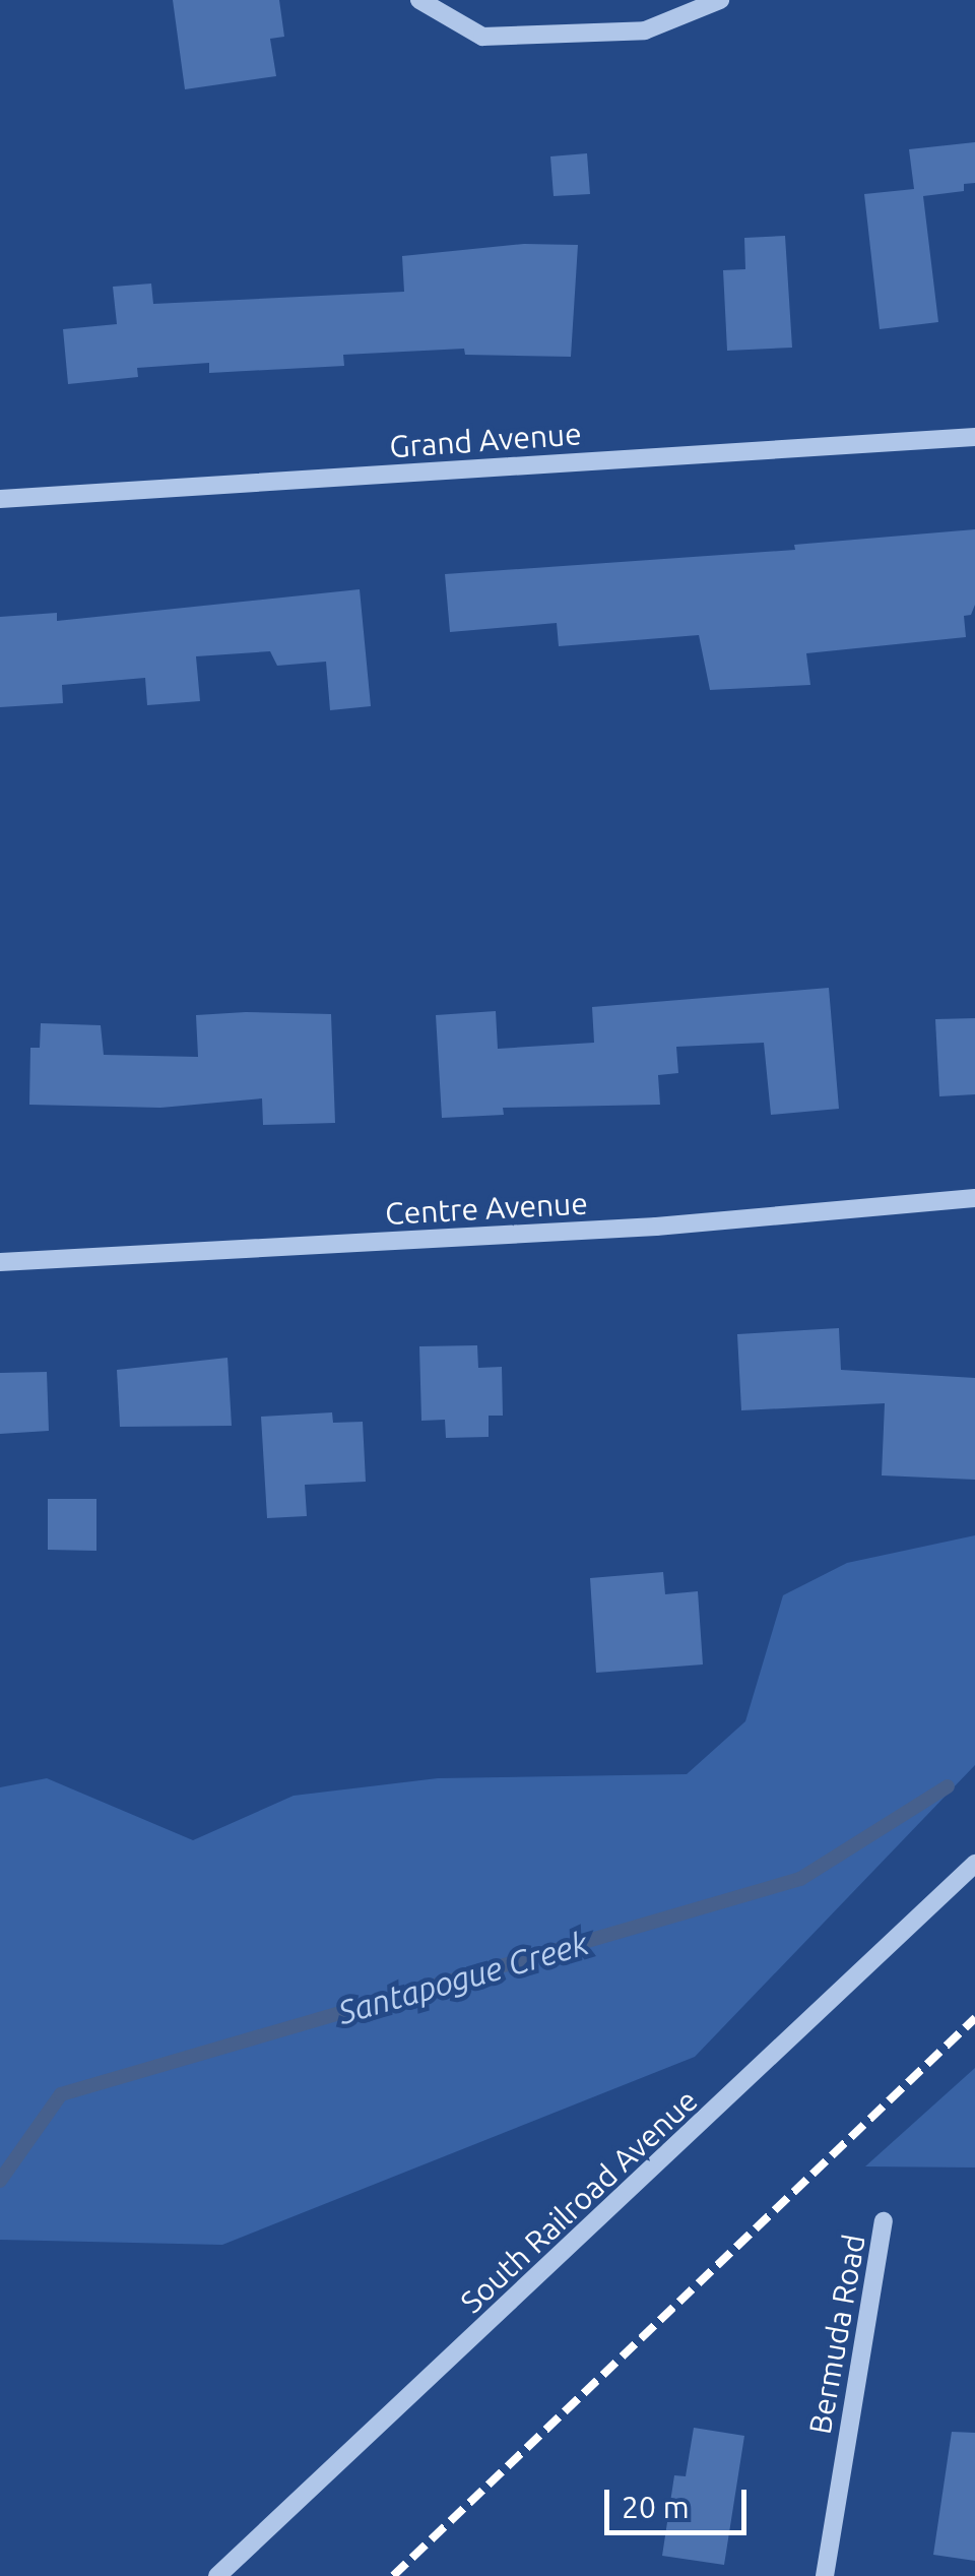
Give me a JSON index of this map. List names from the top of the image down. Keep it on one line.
{"streets":{"street":["Grand Avenue","Centre Avenue","South Railroad Avenue","Bermuda Road"]},"water":["Santapogue Creek"],"scale_bar":"20 m"}
